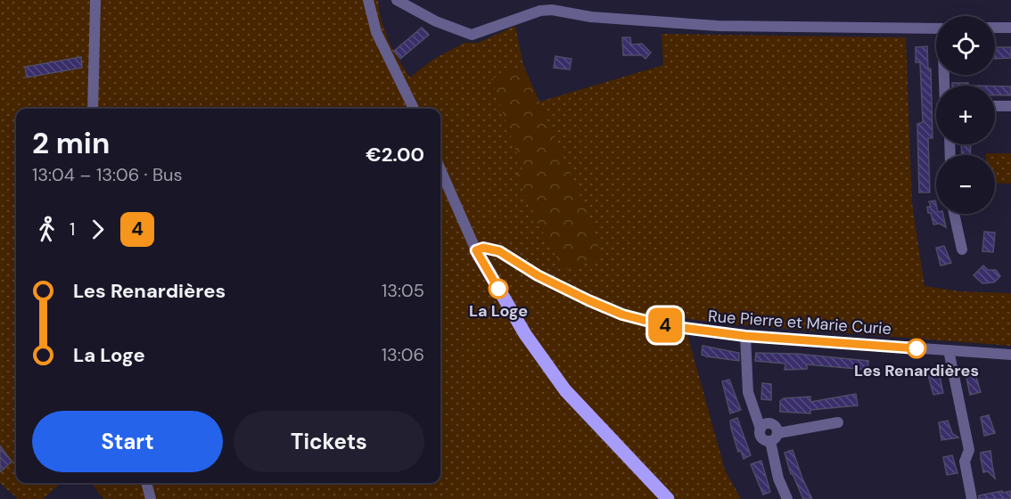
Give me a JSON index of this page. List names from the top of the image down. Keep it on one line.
{"streets":{"street":["Rue Pierre et Marie Curie"]},"places":["La Loge","Les Renardières"],"lines":["bus line 4"],"page":{"on_map":"4","map_buttons":["+","−"],"heading":["2 min","13:04 – 13:06 · Bus","€2.00"],"legs":["1","4"],"list":[{"name":"Les Renardières","value":"13:05"},{"name":"La Loge","value":"13:06"}],"buttons":["Start","Tickets"]}}
